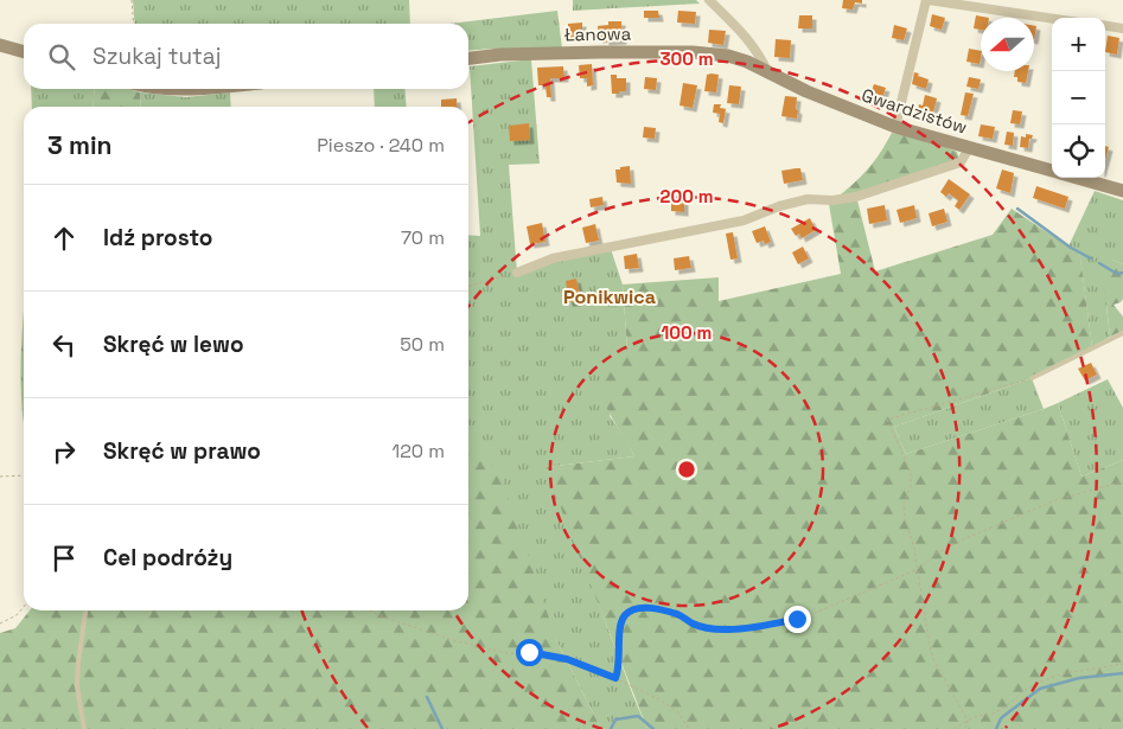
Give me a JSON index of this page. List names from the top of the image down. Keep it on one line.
{"streets":{"street":["Łanowa","Gwardzistów"]},"crossings":[["Łanowa","Gwardzistów"]],"districts":["Ponikwica"],"north":"left","page":{"map_buttons":["+","−"],"search":"Szukaj tutaj","heading":["3 min","Pieszo · 240 m"],"list":[["Idź prosto","70 m"],["Skręć w lewo","50 m"],["Skręć w prawo","120 m"],"Cel podróży"]},"rings":["300 m","200 m","100 m"]}
